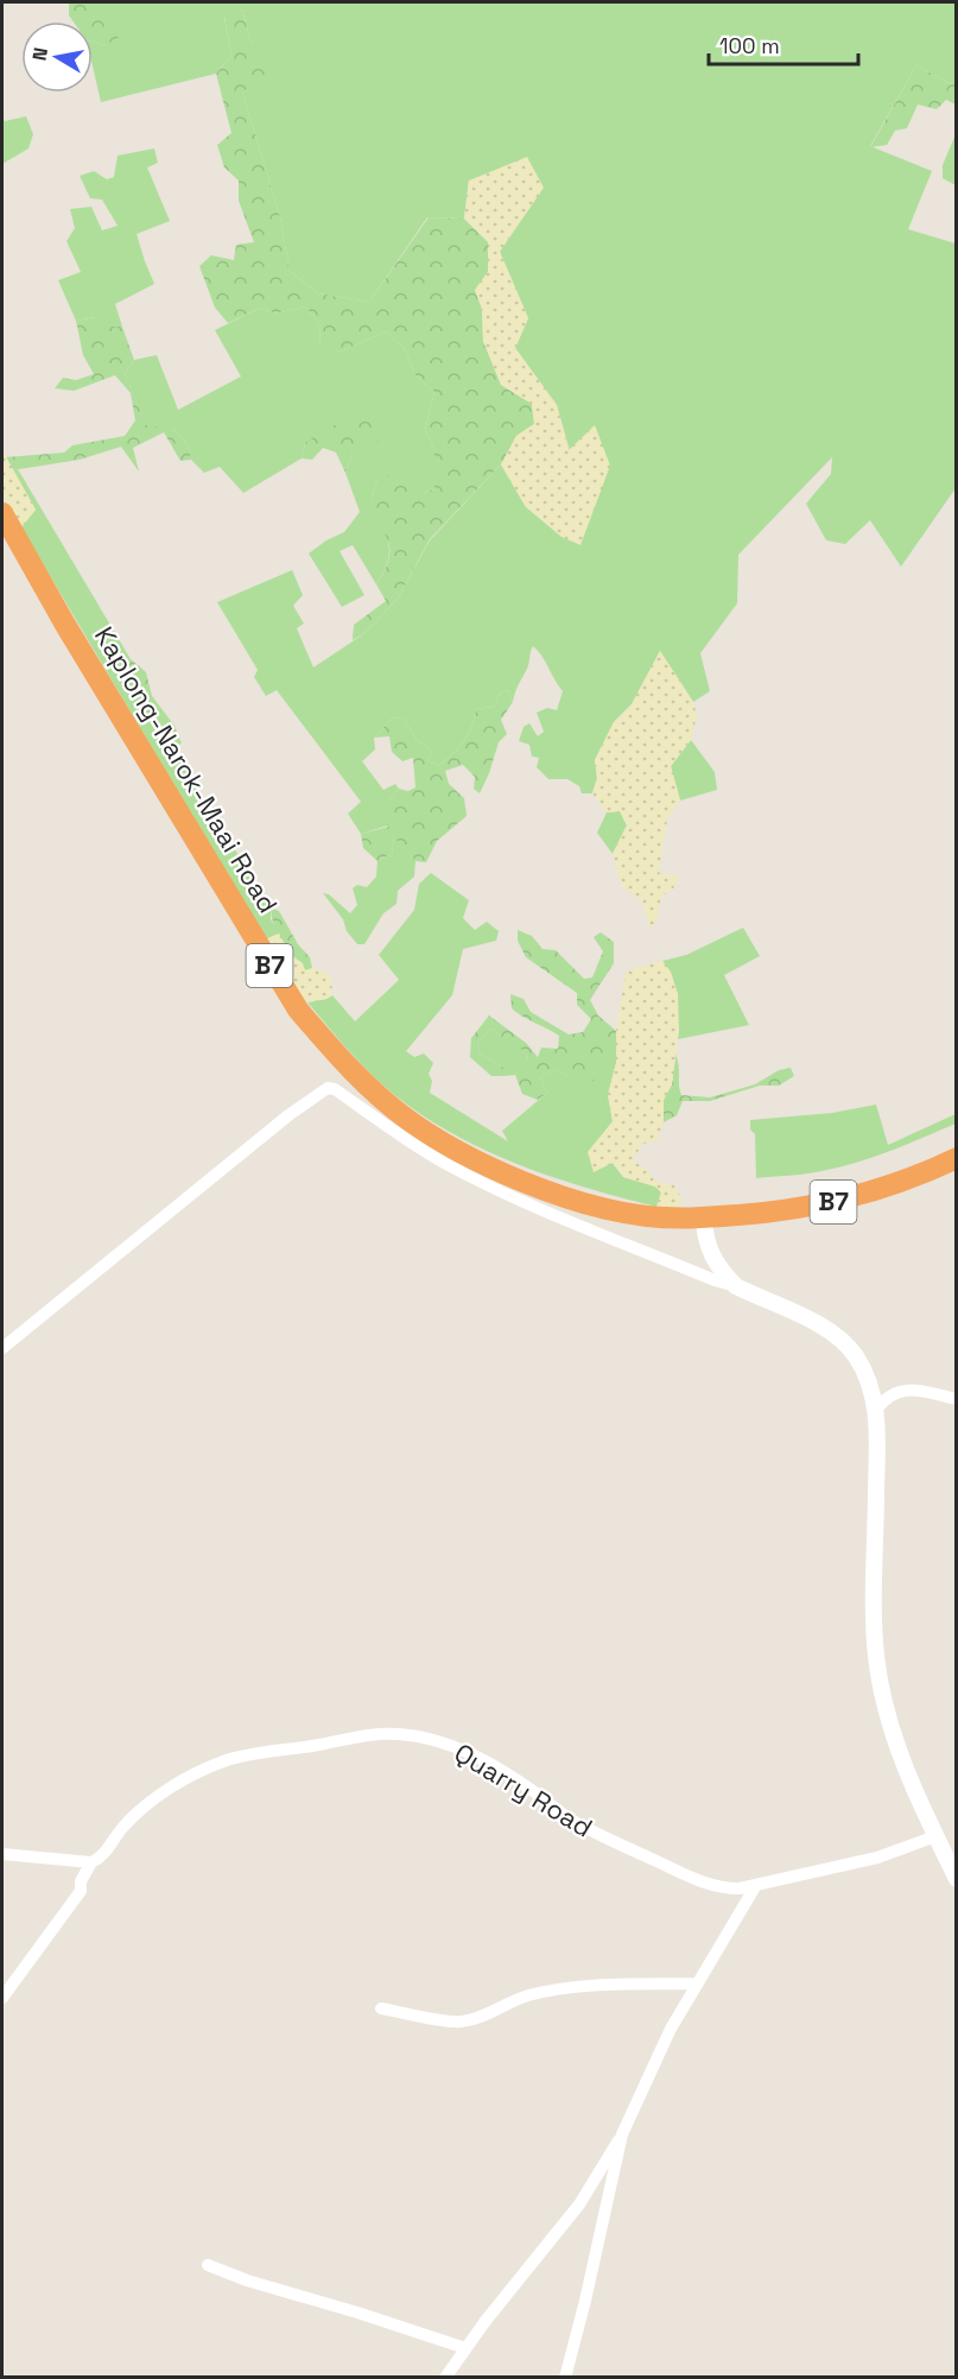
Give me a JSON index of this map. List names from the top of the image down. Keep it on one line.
{"streets":{"highway":["Kaplong-Narok-Maai Road","B7"],"street":["Quarry Road"]},"scale_bar":"100 m","north":"left"}
